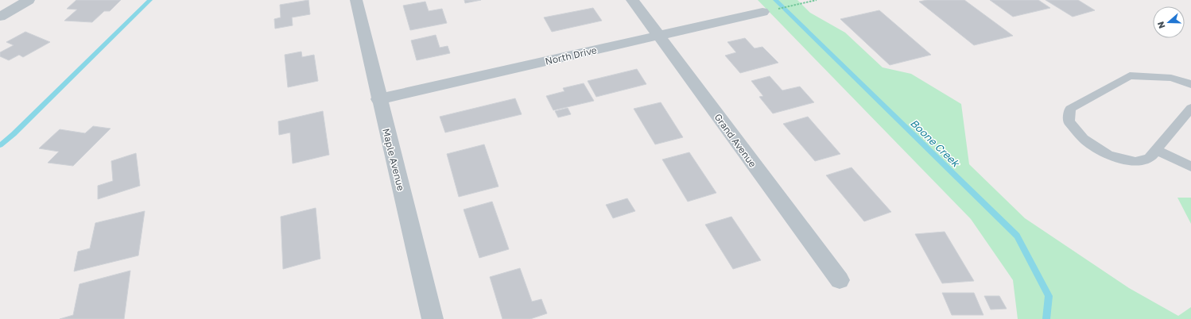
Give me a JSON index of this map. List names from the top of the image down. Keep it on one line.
{"streets":{"street":["North Drive","Grand Avenue","Maple Avenue"]},"crossings":[["North Drive","Grand Avenue"],["North Drive","Maple Avenue"]],"water":["Boone Creek"],"north":"left"}
